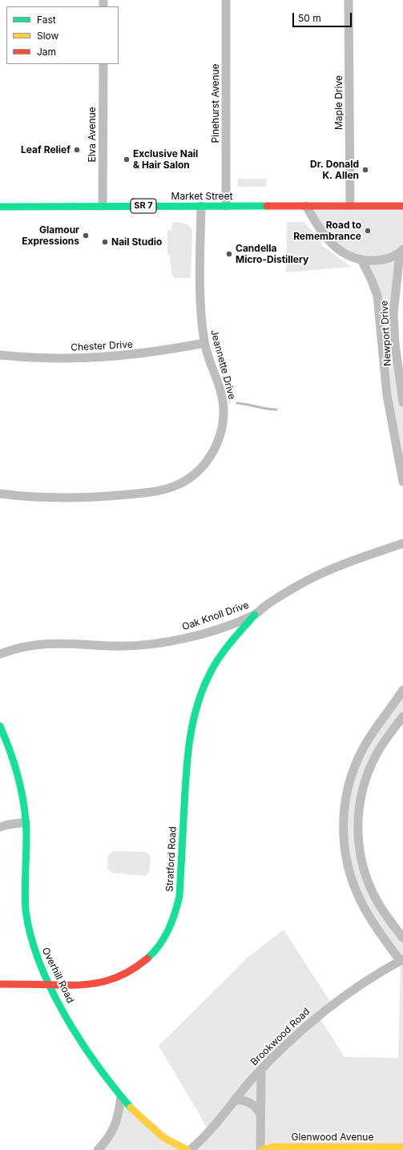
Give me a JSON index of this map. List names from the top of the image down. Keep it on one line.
{"streets":{"street":["Maple Drive","Pinehurst Avenue","Elva Avenue","Market Street","SR 7","Newport Drive","Chester Drive","Jeannette Drive","Oak Knoll Drive","Stratford Road","Overhill Road","Brookwood Road","Glenwood Avenue"]},"crossings":[["Maple Drive","Market Street"],["Pinehurst Avenue","Market Street"],["Elva Avenue","Market Street"],["Market Street","Newport Drive"],["Market Street","Jeannette Drive"],["Chester Drive","Jeannette Drive"],["Oak Knoll Drive","Stratford Road"],["Stratford Road","Overhill Road"]],"places":["Leaf Relief","Exclusive Nail & Hair Salon","Dr. Donald K. Allen","Road to Remembrance","Glamour Expressions","Nail Studio","Candella Micro-Distillery"],"legend":["Fast","Slow","Jam"],"scale_bar":"50 m"}
